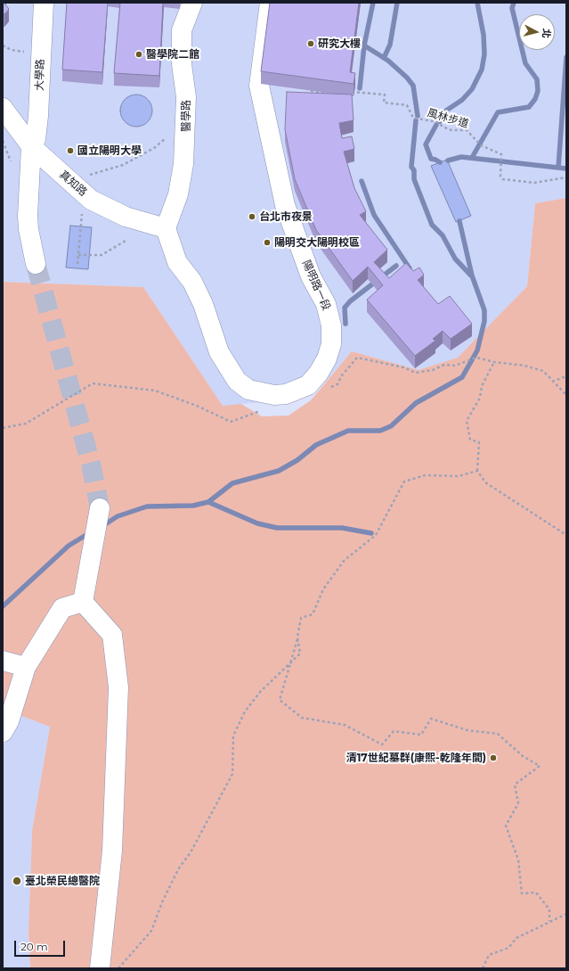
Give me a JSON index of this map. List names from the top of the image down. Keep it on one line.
{"streets":{"lane":["大學路","醫學路","真知路","陽明路一段"],"path":["風林步道"]},"crossings":[["大學路","真知路"],["醫學路","真知路"],["醫學路","陽明路一段"],["真知路","陽明路一段"]],"places":["研究大樓","醫學院二館","國立陽明大學","台北市夜景","陽明交大陽明校區","清17世紀墓群(康熙-乾隆年間)","臺北榮民總醫院"],"scale_bar":"20 m","north":"right"}
